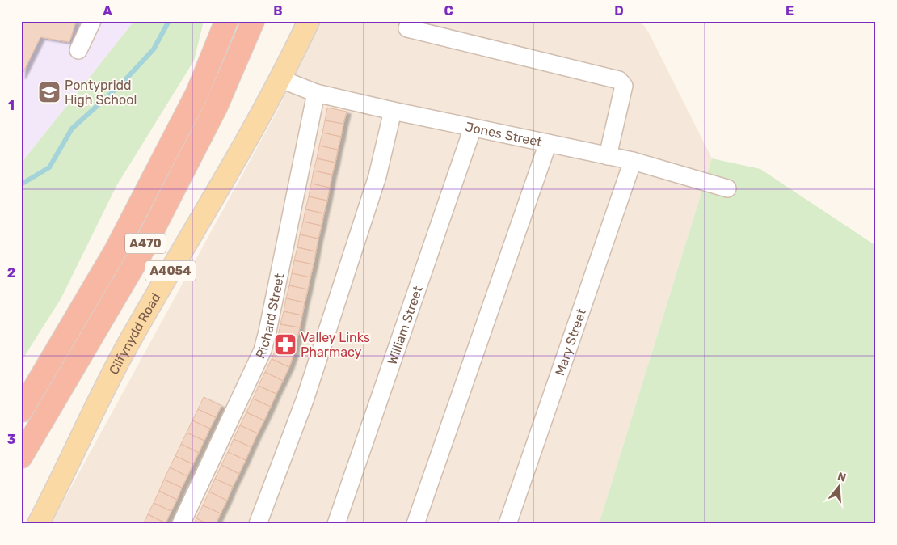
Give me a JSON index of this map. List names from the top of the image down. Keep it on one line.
{"streets":{"highway":["A470"],"main road":["A4054","Cilfynydd Road"],"street":["Jones Street","Richard Street","William Street","Mary Street"]},"crossings":[["Jones Street","Richard Street"],["Jones Street","William Street"],["Jones Street","Cilfynydd Road"],["Jones Street","Mary Street"]],"places":{"school or university":["Pontypridd High School"],"pharmacy":["Valley Links Pharmacy"]},"north":"top","grid":{"columns":["A","B","C","D","E"],"rows":["1","2","3"]}}
